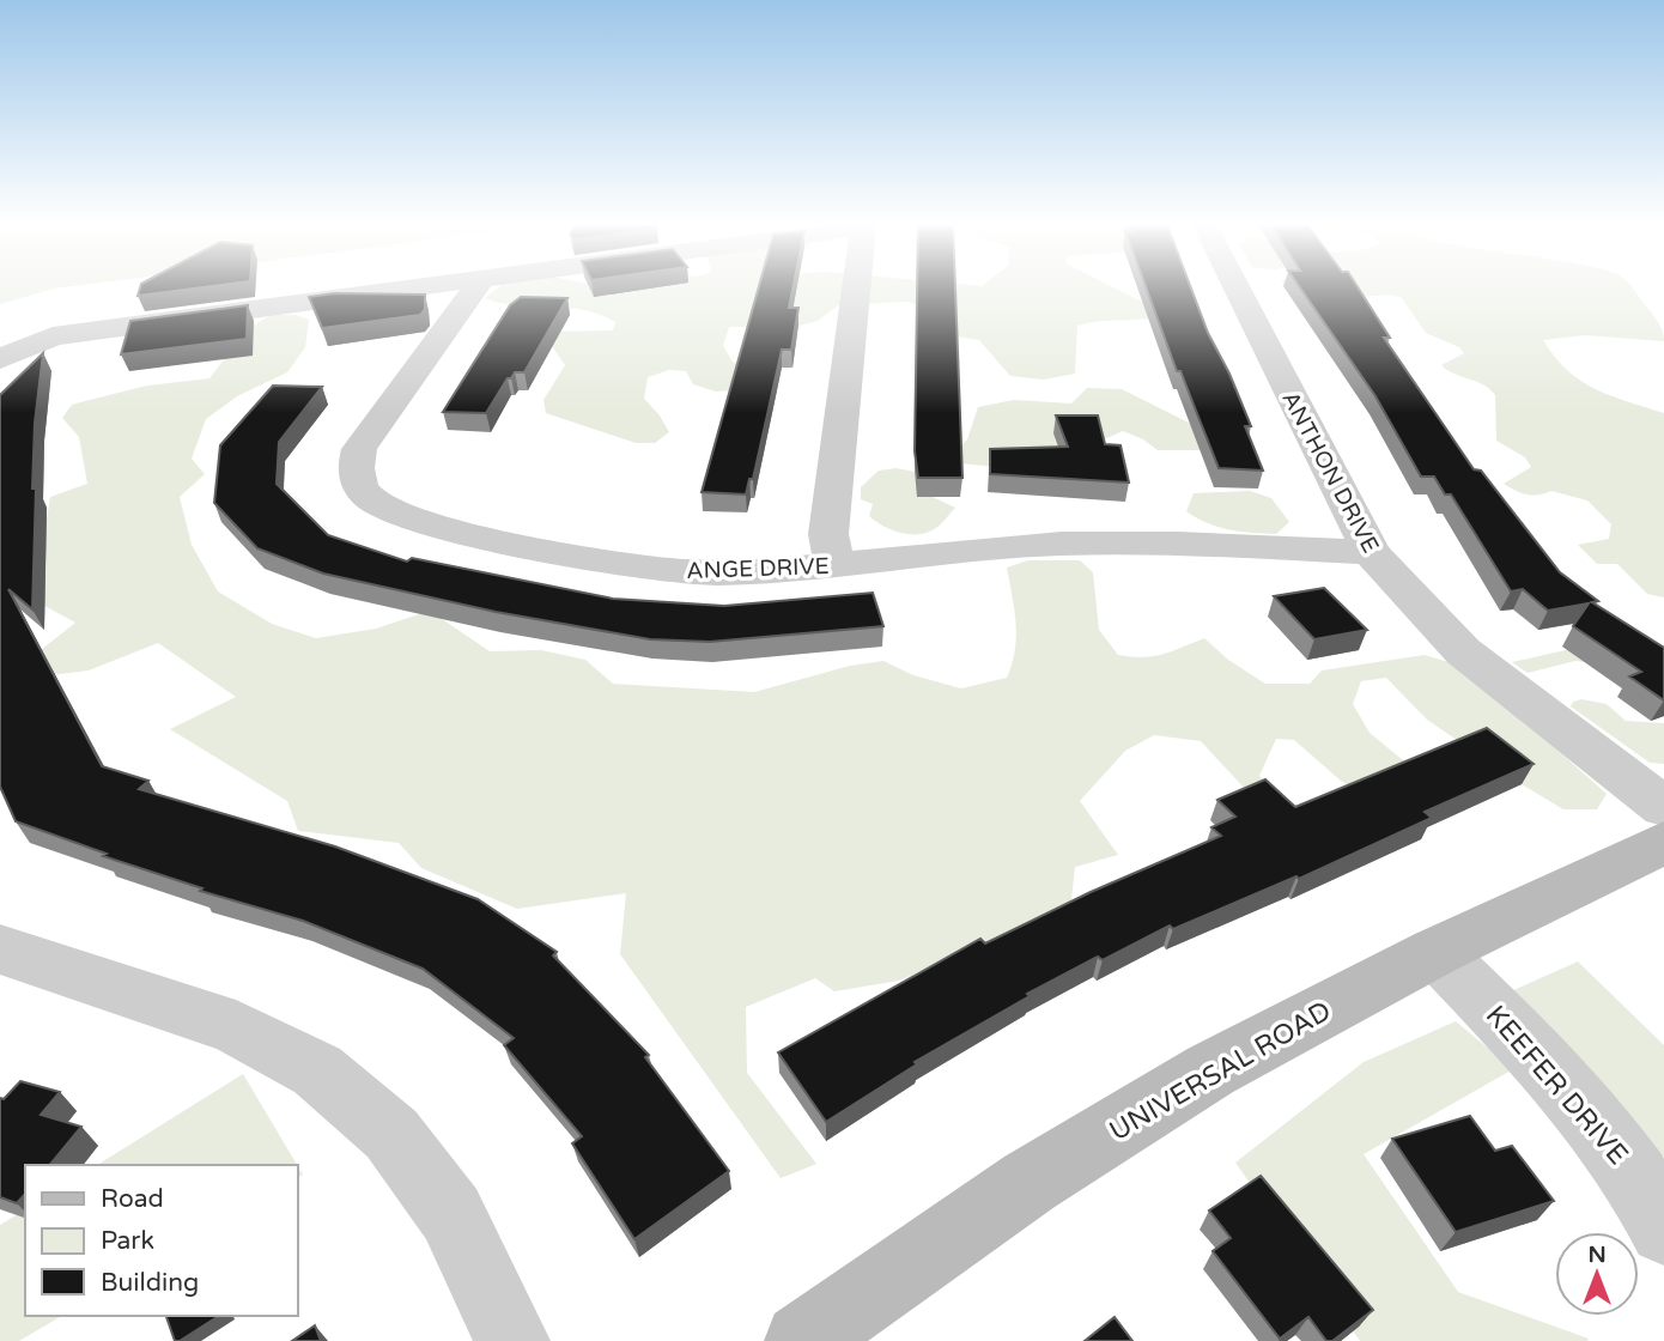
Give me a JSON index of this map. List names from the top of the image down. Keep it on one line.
{"streets":{"street":["ANTHON DRIVE","ANGE DRIVE","UNIVERSAL ROAD","KEEFER DRIVE"]},"crossings":[["ANTHON DRIVE","ANGE DRIVE"],["UNIVERSAL ROAD","KEEFER DRIVE"]],"legend":["Road","Park","Building"],"north":"top"}
